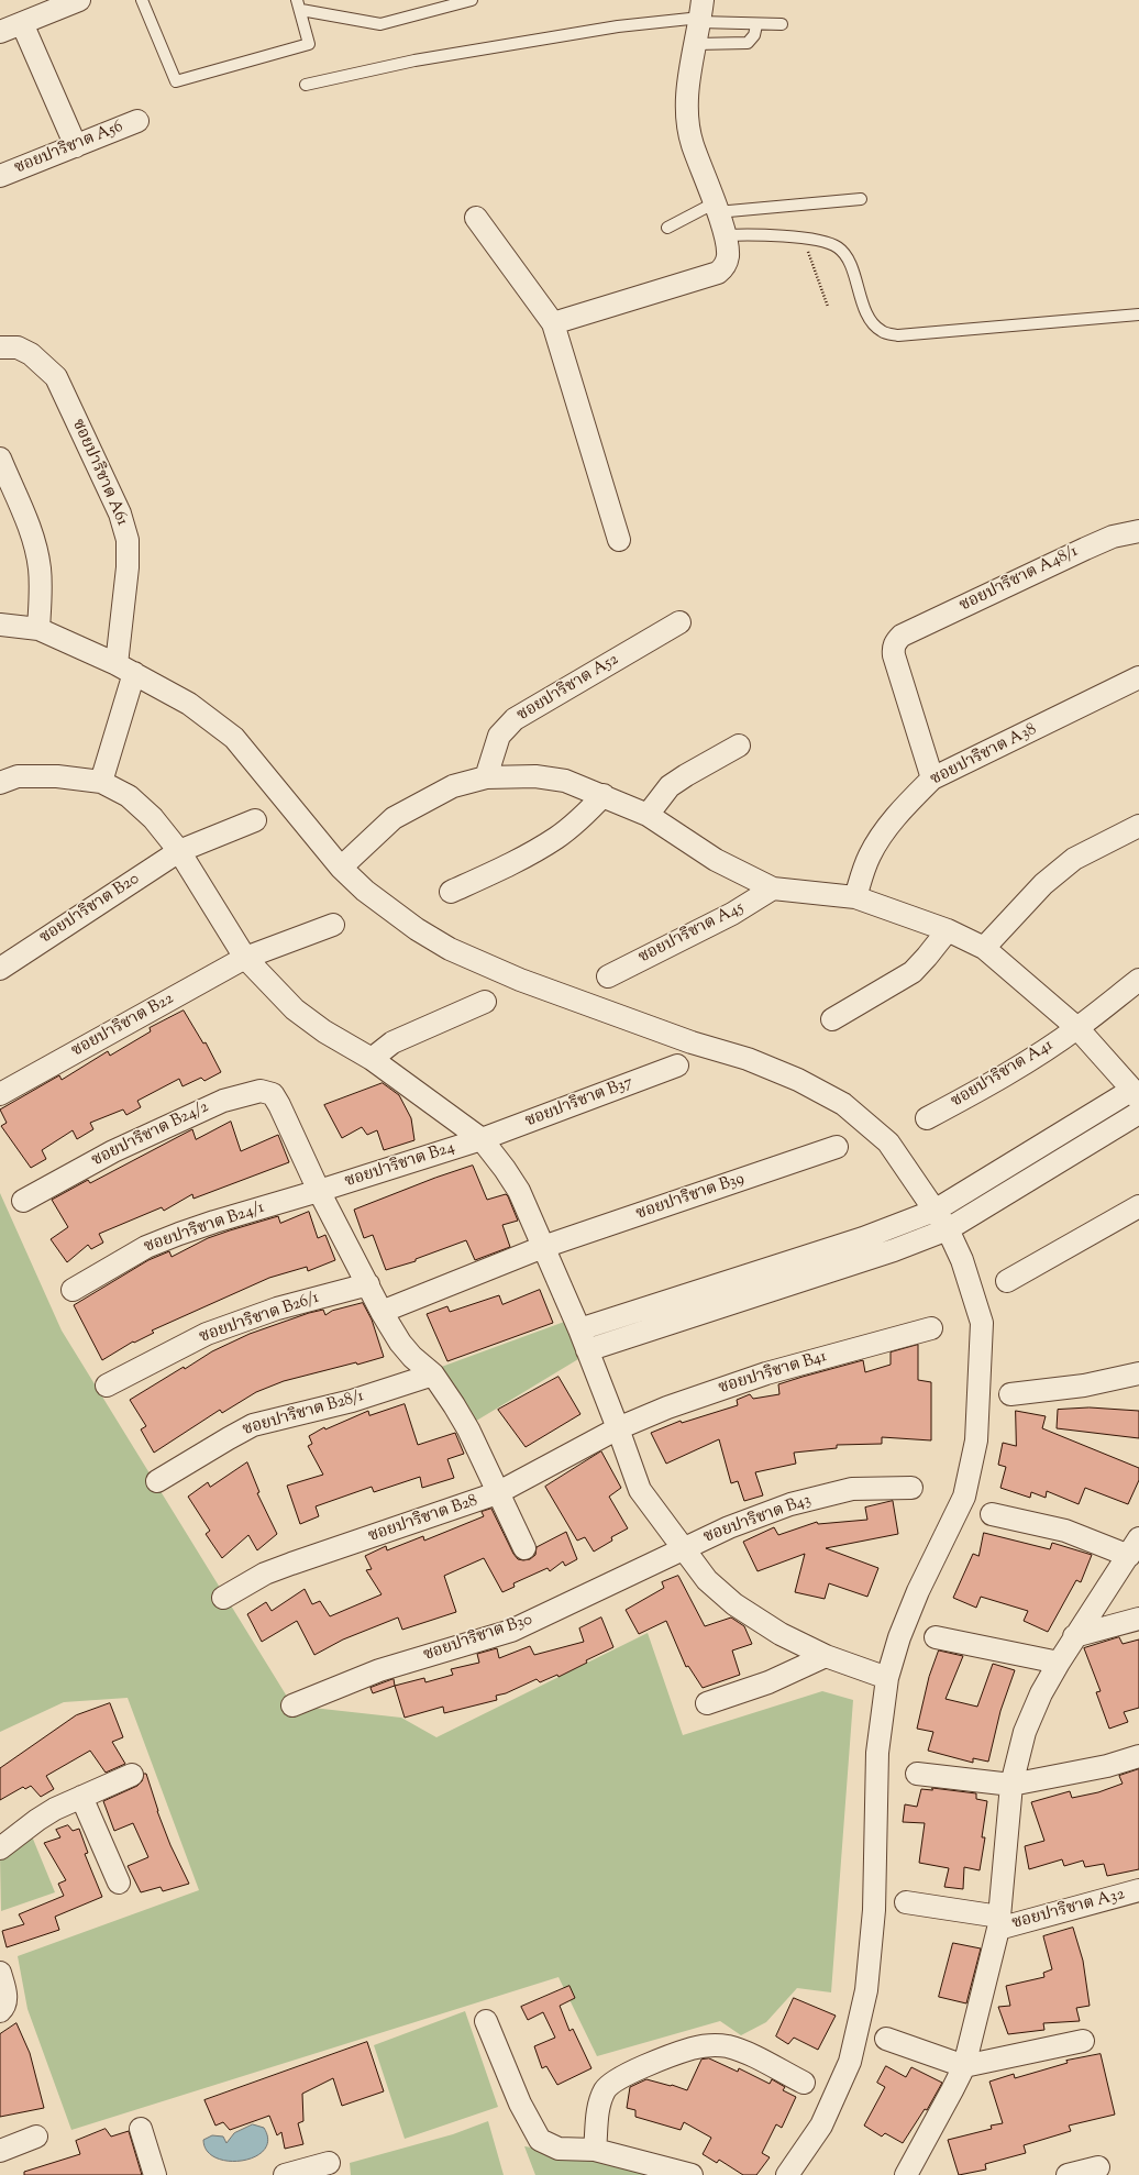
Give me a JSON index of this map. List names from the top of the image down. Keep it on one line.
{"streets":{"street":["ซอยปาริชาต A56","ซอยปาริชาต A61","ซอยปาริชาต A48/1","ซอยปาริชาต A52","ซอยปาริชาต A38","ซอยปาริชาต B20","ซอยปาริชาต A45","ซอยปาริชาต B22","ซอยปาริชาต A41","ซอยปาริชาต B37","ซอยปาริชาต B24/2","ซอยปาริชาต B24","ซอยปาริชาต B39","ซอยปาริชาต B24/1","ซอยปาริชาต B26/1","ซอยปาริชาต B41","ซอยปาริชาต B28/1","ซอยปาริชาต B28","ซอยปาริชาต B43","ซอยปาริชาต B30","ซอยปาริชาต A32"]},"crossings":[["ซอยปาริชาต A48/1","ซอยปาริชาต A38"],["ซอยปาริชาต B37","ซอยปาริชาต B24"],["ซอยปาริชาต B24/2","ซอยปาริชาต B24"],["ซอยปาริชาต B24/2","ซอยปาริชาต B24/1"],["ซอยปาริชาต B24","ซอยปาริชาต B24/1"],["ซอยปาริชาต B41","ซอยปาริชาต B28"],["ซอยปาริชาต B43","ซอยปาริชาต B30"]]}
